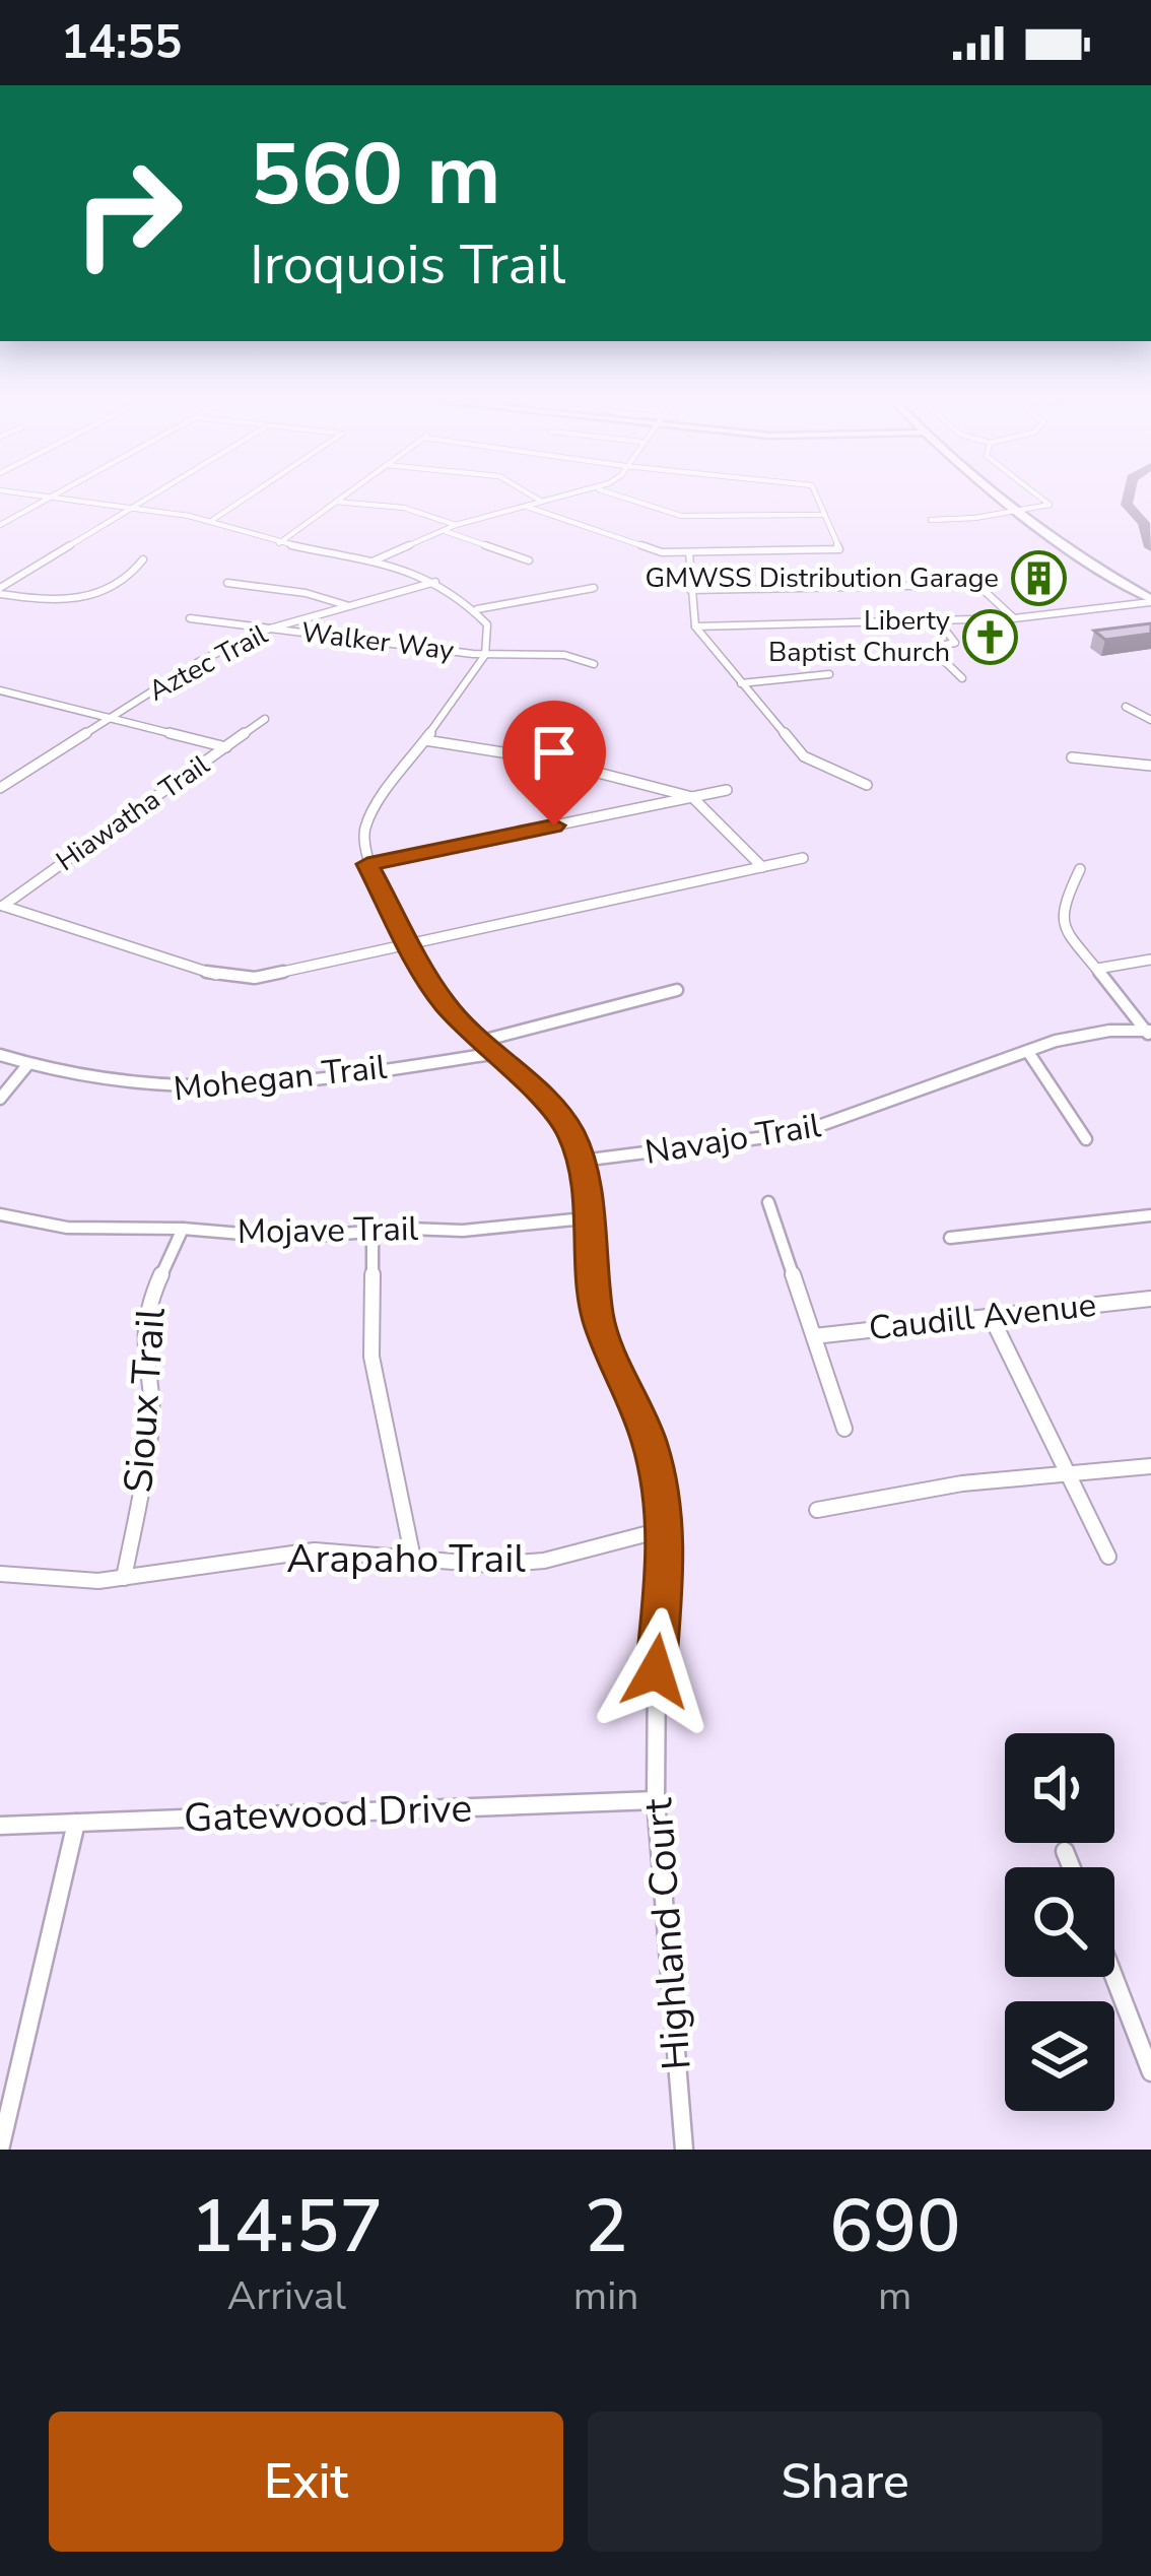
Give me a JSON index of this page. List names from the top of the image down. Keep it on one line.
{"streets":{"street":["Walker Way","Aztec Trail","Hiawatha Trail","Mohegan Trail","Navajo Trail","Mojave Trail","Caudill Avenue","Sioux Trail","Arapaho Trail","Gatewood Drive","Highland Court"]},"crossings":[["Walker Way","Aztec Trail"],["Navajo Trail","Highland Court"],["Mojave Trail","Sioux Trail"],["Mojave Trail","Highland Court"],["Sioux Trail","Arapaho Trail"],["Arapaho Trail","Highland Court"],["Gatewood Drive","Highland Court"]],"places":{"building":["GMWSS Distribution Garage"],"church":["Liberty Baptist Church"]},"page":{"status":"14:55","turn":["560 m","Iroquois Trail"],"eta":["14:57","Arrival","2","min","690","m"],"buttons":["Exit","Share"]}}
